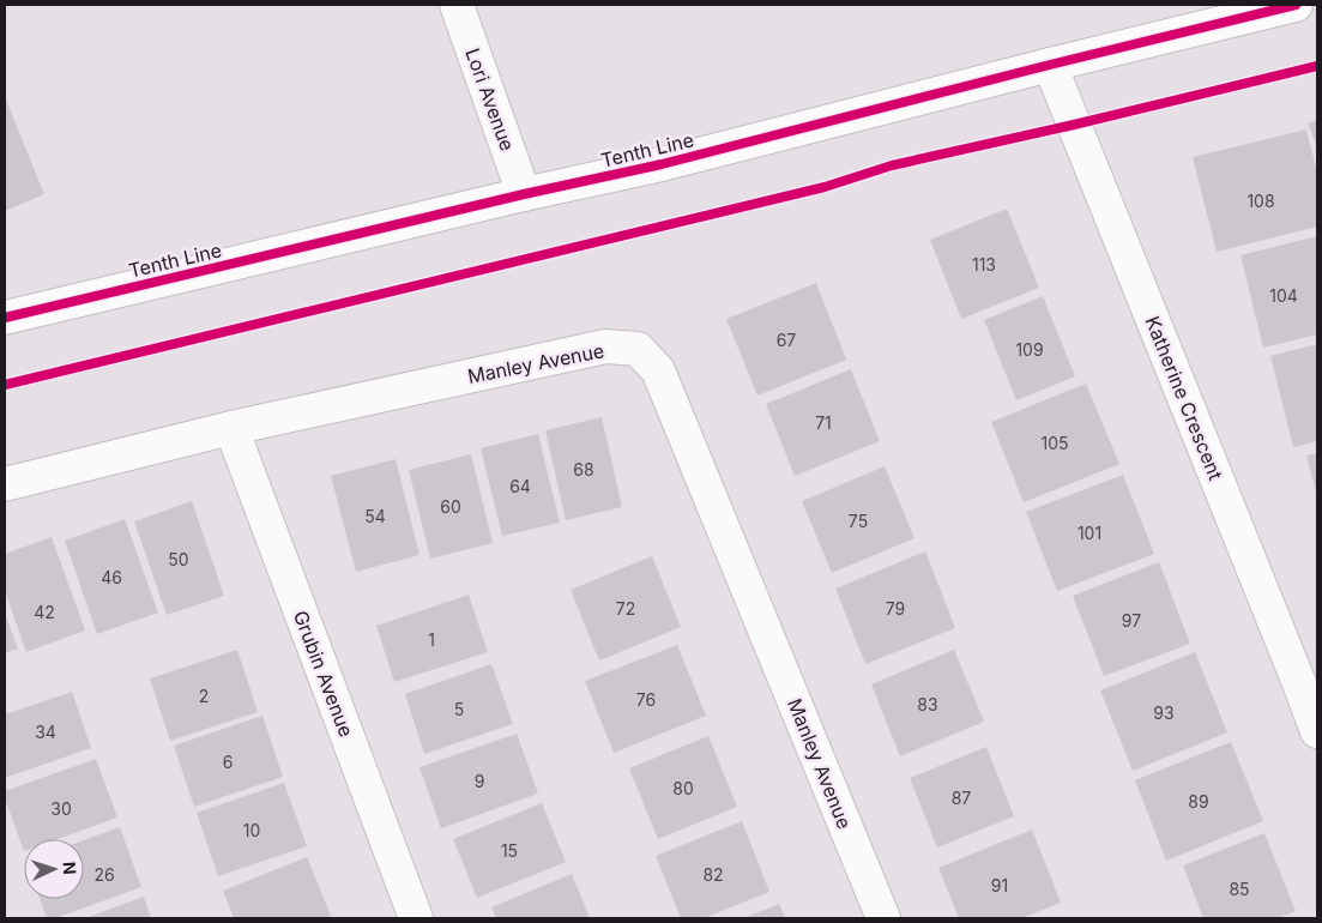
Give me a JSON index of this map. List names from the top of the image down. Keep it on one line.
{"streets":{"street":["Lori Avenue","Tenth Line","Manley Avenue","Katherine Crescent","Grubin Avenue"]},"crossings":[["Lori Avenue","Tenth Line"],["Tenth Line","Katherine Crescent"],["Manley Avenue","Grubin Avenue"]],"house_numbers":["108","113","104","67","109","71","105","68","64","60","54","75","101","50","46","72","79","42","97","1","2","76","83","5","93","34","6","9","80","87","89","30","10","15","26","82","91","85"],"north":"right"}
